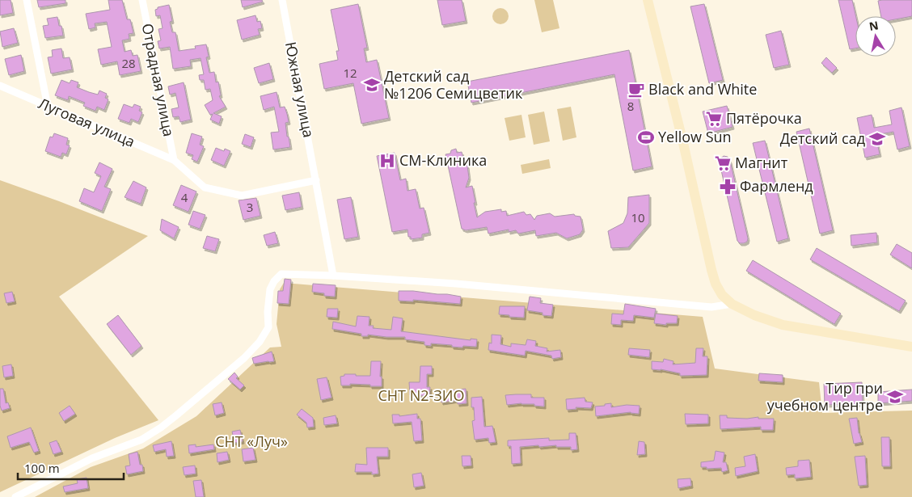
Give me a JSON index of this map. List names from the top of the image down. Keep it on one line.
{"streets":{"street":["Отрадная улица","Южная улица","Луговая улица"]},"crossings":[["Отрадная улица","Луговая улица"],["Южная улица","Луговая улица"]],"parks":["СНТ N2-ЗИО","СНТ «Луч»"],"places":{"school or university":["Детский сад №1206 Семицветик","Детский сад","Тир при учебном центре"],"cafe":["Black and White"],"supermarket":["Пятёрочка","Магнит"],"sports":["Yellow Sun"],"hospital":["СМ-Клиника"],"pharmacy":["Фармленд"]},"house_numbers":["28","12","8","4","3","10"],"scale_bar":"100 m","north":"top"}
